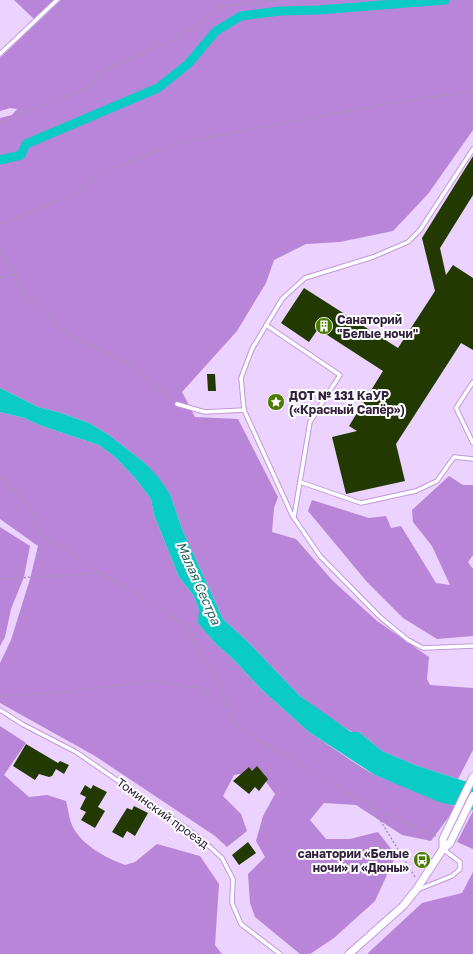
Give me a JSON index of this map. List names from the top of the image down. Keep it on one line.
{"streets":{"lane":["Томинский проезд"]},"water":["Малая Сестра"],"places":{"building":["Санаторий \"Белые ночи\""],"place":["ДОТ № 131 КаУР («Красный Сапёр»)"],"bus stop":["санатории «Белые ночи» и «Дюны»"]}}
